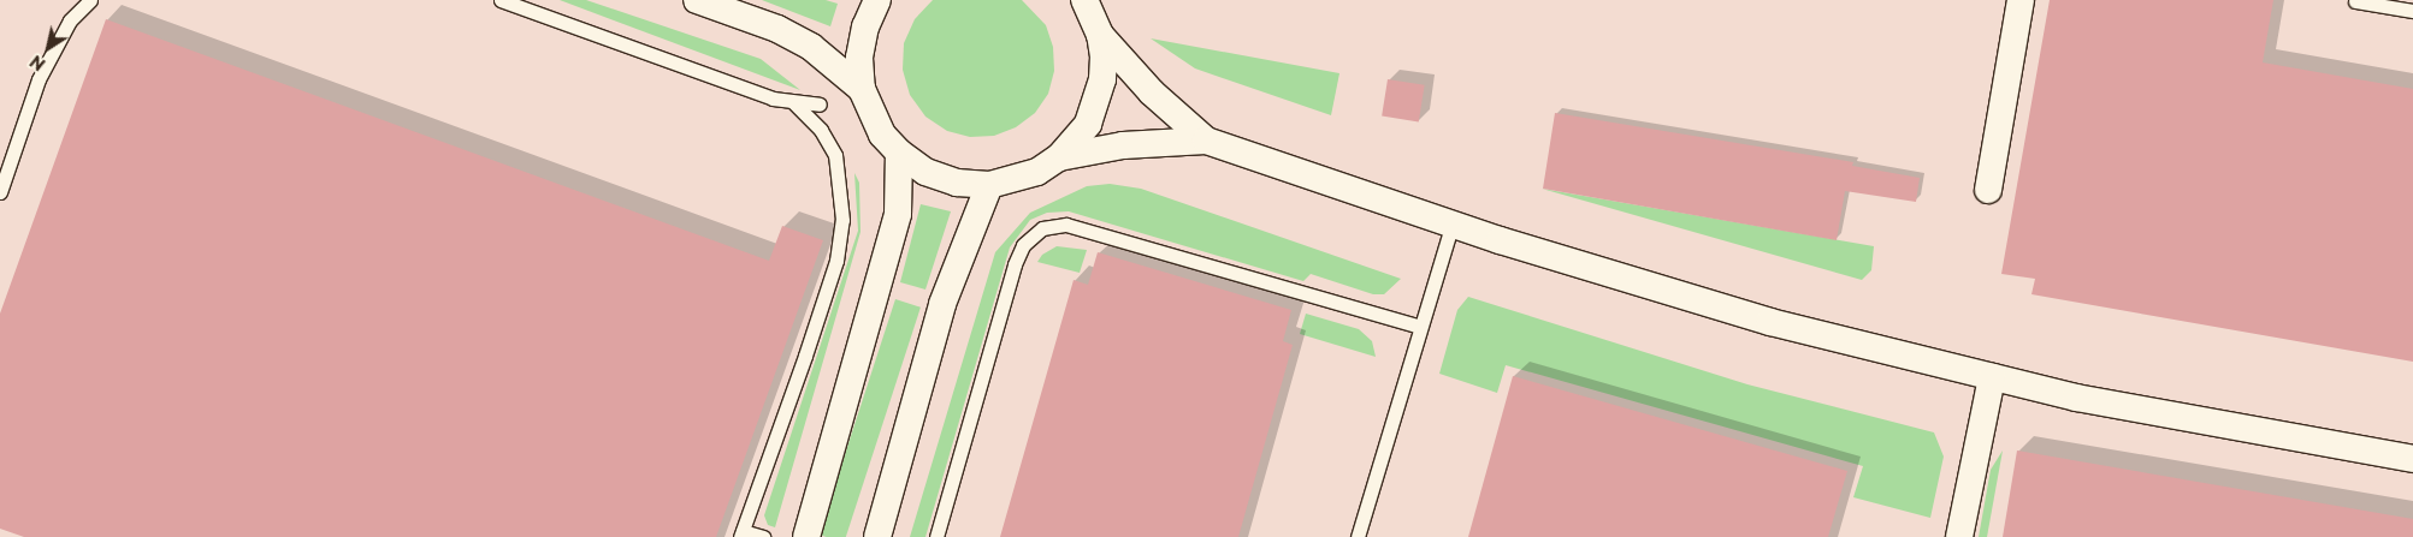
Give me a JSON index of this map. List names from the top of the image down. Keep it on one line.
{"north":"bottom left"}
